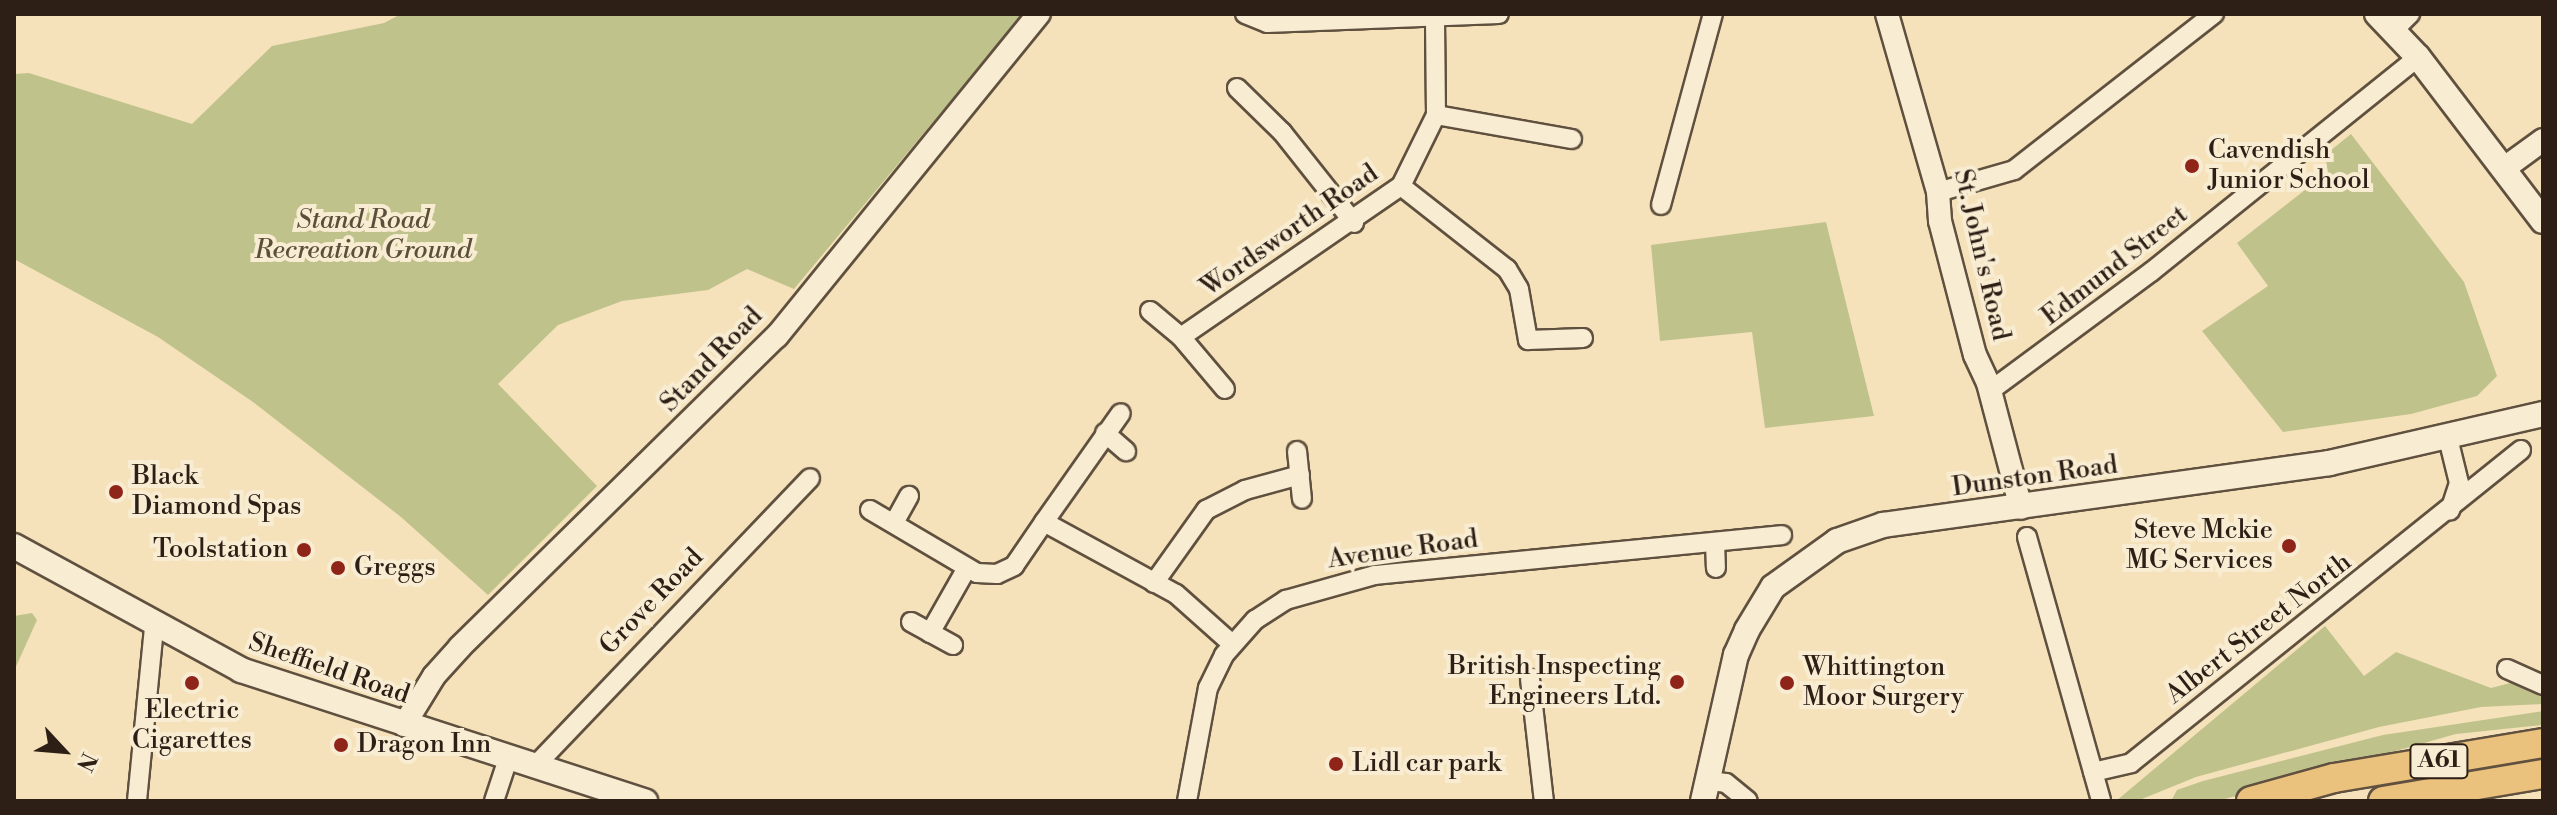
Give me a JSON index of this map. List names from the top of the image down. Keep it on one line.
{"streets":{"highway":["A61"],"main road":["Dunston Road","Sheffield Road"],"street":["Wordsworth Road","St. John's Road","Edmund Street","Stand Road","Avenue Road","Grove Road","Albert Street North"]},"crossings":[["St. John's Road","Edmund Street"],["St. John's Road","Dunston Road"],["Stand Road","Sheffield Road"],["Grove Road","Sheffield Road"]],"parks":["Stand Road Recreation Ground"],"places":["Cavendish Junior School","Black Diamond Spas","Steve Mckie MG Services","Toolstation","Greggs","British Inspecting Engineers Ltd.","Electric Cigarettes","Whittington Moor Surgery","Dragon Inn","Lidl car park"],"north":"bottom right"}
